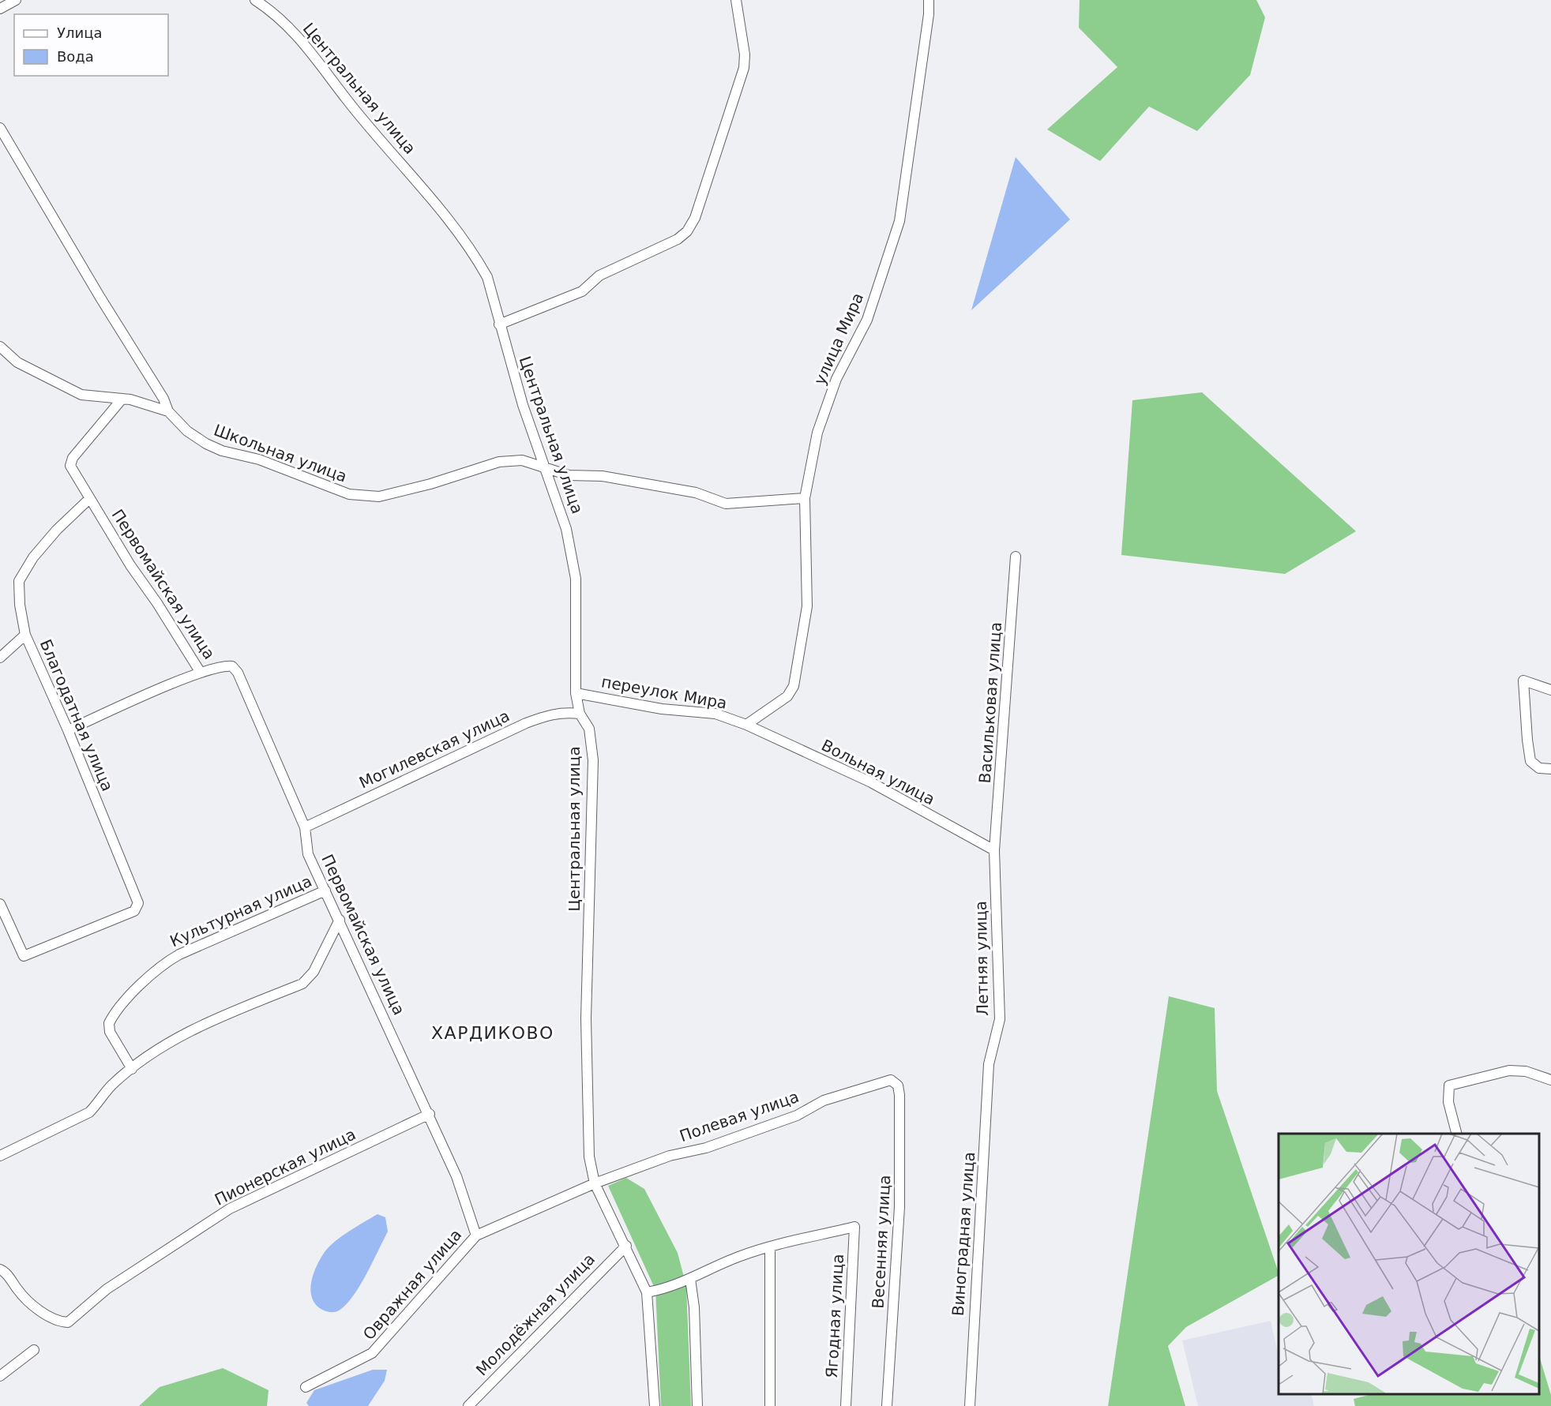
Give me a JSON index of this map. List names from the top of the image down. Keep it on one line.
{"streets":{"street":["Центральная улица","улица Мира","Школьная улица","Первомайская улица","переулок Мира","Васильковая улица","Благодатная улица","Могилевская улица","Вольная улица","Культурная улица","Летняя улица","Полевая улица","Пионерская улица","Виноградная улица","Весенняя улица","Овражная улица","Молодёжная улица","Ягодная улица"]},"crossings":[["Центральная улица","Школьная улица"],["Центральная улица","переулок Мира"],["Центральная улица","Могилевская улица"],["Центральная улица","Полевая улица"],["Центральная улица","Овражная улица"],["Центральная улица","Молодёжная улица"],["улица Мира","Школьная улица"],["улица Мира","переулок Мира"],["улица Мира","Вольная улица"],["Первомайская улица","Благодатная улица"],["Первомайская улица","Могилевская улица"],["Первомайская улица","Культурная улица"],["Первомайская улица","Пионерская улица"],["Первомайская улица","Овражная улица"],["переулок Мира","Вольная улица"],["Васильковая улица","Вольная улица"],["Васильковая улица","Летняя улица"],["Вольная улица","Летняя улица"],["Летняя улица","Виноградная улица"],["Полевая улица","Весенняя улица"],["Полевая улица","Овражная улица"]],"districts":["ХАРДИКОВО"],"legend":["Улица","Вода"]}
